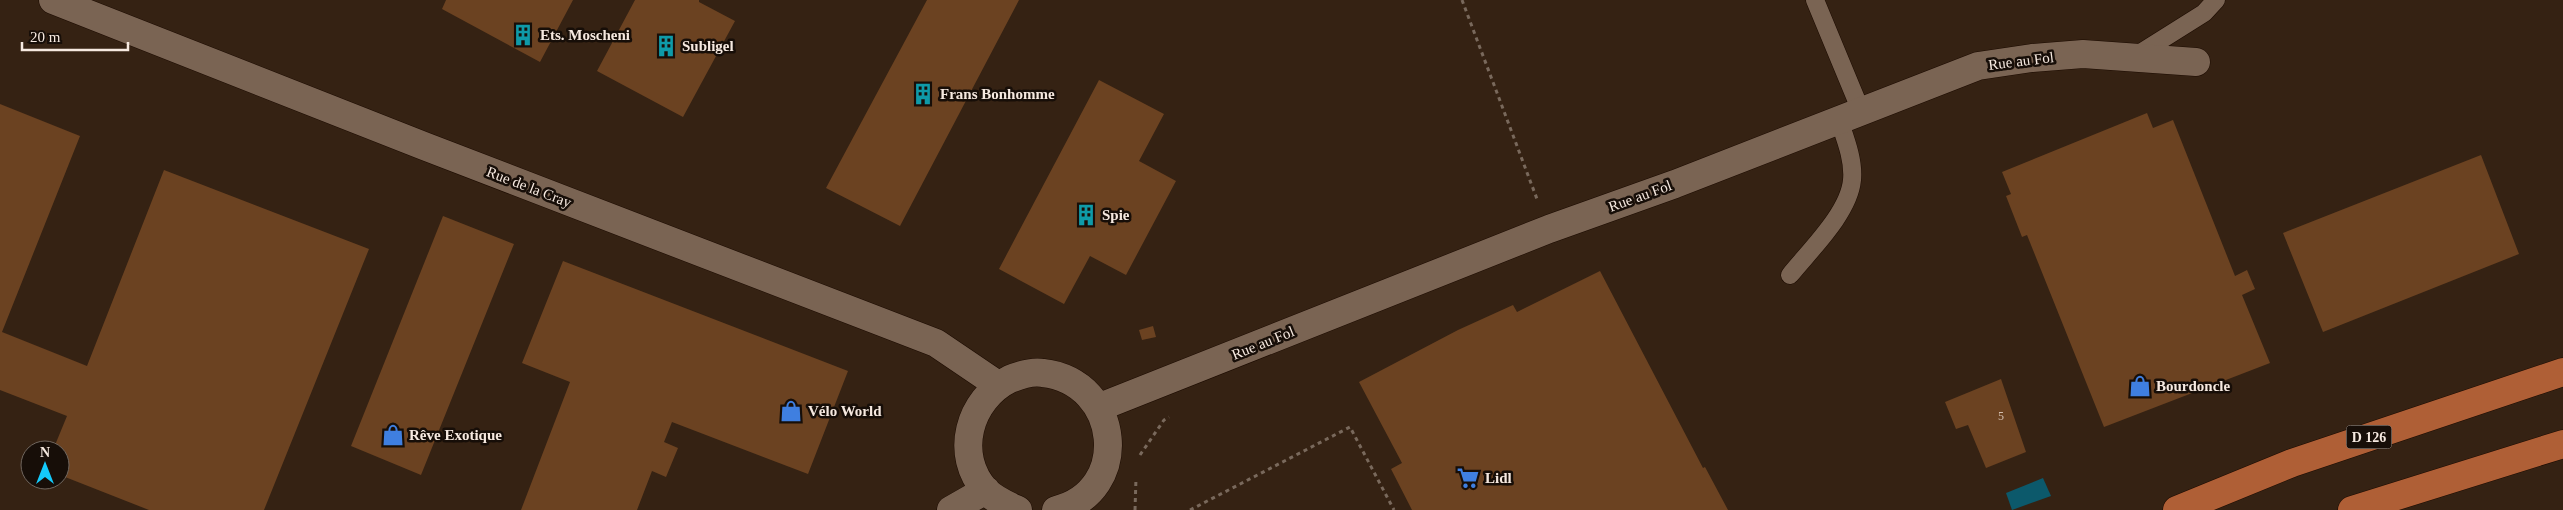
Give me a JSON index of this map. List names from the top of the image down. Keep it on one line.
{"streets":{"main road":["D 126"],"street":["Rue au Fol","Rue de la Cray"]},"places":{"building":["Ets. Moscheni","Subligel","Frans Bonhomme","Spie"],"shop":["Bourdoncle","Vélo World","Rêve Exotique"],"supermarket":["Lidl"]},"house_numbers":["5"],"scale_bar":"20 m","north":"top"}
